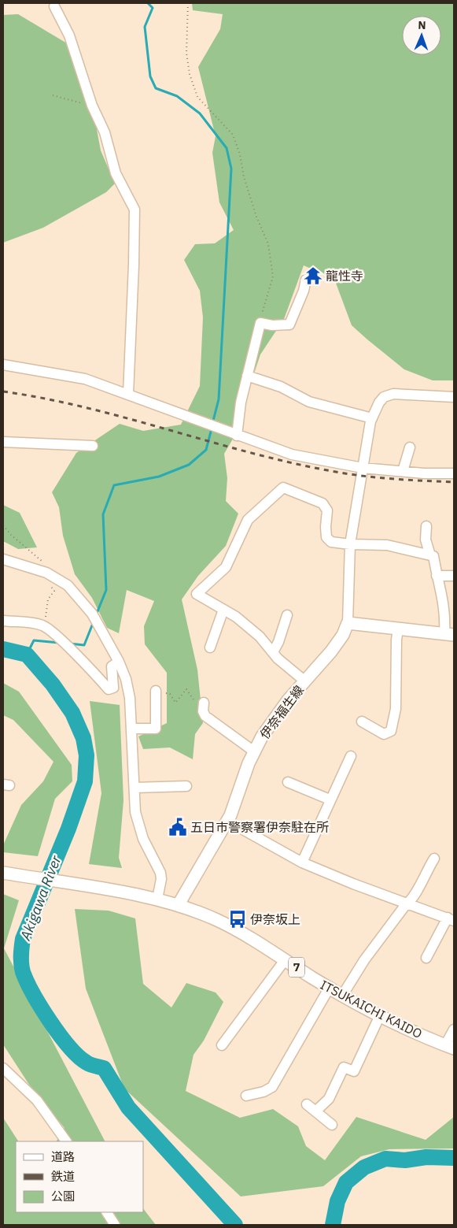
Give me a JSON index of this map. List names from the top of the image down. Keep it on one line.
{"streets":{"main road":["伊奈福生線","7","ITSUKAICHI KAIDO"]},"crossings":[["伊奈福生線","ITSUKAICHI KAIDO"]],"water":["Akigawa River"],"places":{"temple":["龍性寺"],"public building":["五日市警察署伊奈駐在所"],"bus stop":["伊奈坂上"]},"legend":["道路","鉄道","公園"],"north":"top"}
